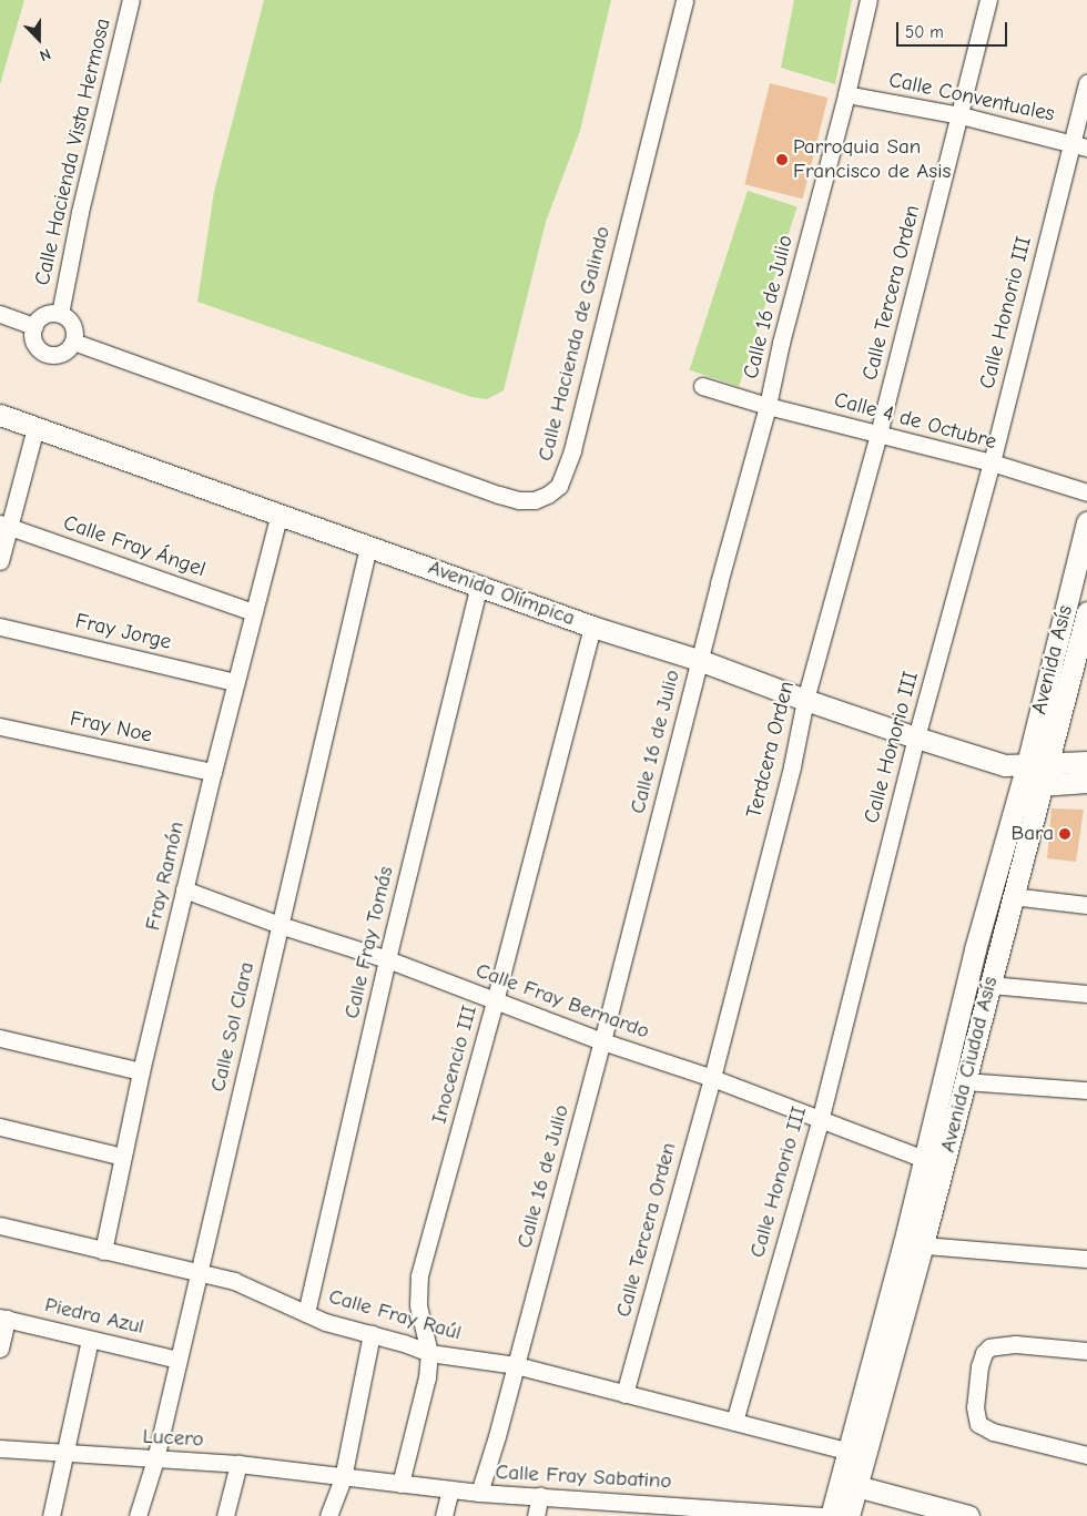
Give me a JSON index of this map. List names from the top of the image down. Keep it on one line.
{"streets":{"street":["Calle Conventuales","Calle Hacienda Vista Hermosa","Calle Tercera Orden","Calle 16 de Julio","Calle Honorio III","Calle Hacienda de Galindo","Calle 4 de Octubre","Calle Fray Ángel","Avenida Olímpica","Fray Jorge","Avenida Asís","Fray Noe","Terdcera Orden","Fray Ramón","Calle Fray Tomás","Calle Fray Bernardo","Calle Sol Clara","Inocencio III","Avenida Ciudad Asís","Calle Fray Raúl","Piedra Azul","Lucero","Calle Fray Sabatino"]},"crossings":[["Calle Conventuales","Calle Tercera Orden"],["Calle Conventuales","Calle 16 de Julio"],["Calle Conventuales","Calle Honorio III"],["Calle Hacienda Vista Hermosa","Calle Hacienda de Galindo"],["Calle Tercera Orden","Calle 4 de Octubre"],["Calle Tercera Orden","Terdcera Orden"],["Calle Tercera Orden","Calle Fray Bernardo"],["Calle Tercera Orden","Calle Fray Raúl"],["Calle 16 de Julio","Calle 4 de Octubre"],["Calle 16 de Julio","Avenida Olímpica"],["Calle 16 de Julio","Calle Fray Bernardo"],["Calle 16 de Julio","Calle Fray Raúl"],["Calle 16 de Julio","Calle Fray Sabatino"],["Calle Honorio III","Calle 4 de Octubre"],["Calle Honorio III","Avenida Olímpica"],["Calle Honorio III","Calle Fray Bernardo"],["Calle Honorio III","Calle Fray Raúl"],["Calle 4 de Octubre","Terdcera Orden"],["Calle Fray Ángel","Fray Ramón"],["Avenida Olímpica","Avenida Asís"],["Avenida Olímpica","Terdcera Orden"],["Avenida Olímpica","Fray Ramón"],["Avenida Olímpica","Calle Fray Tomás"],["Avenida Olímpica","Calle Sol Clara"],["Avenida Olímpica","Inocencio III"],["Avenida Olímpica","Avenida Ciudad Asís"],["Fray Jorge","Fray Ramón"],["Avenida Asís","Avenida Ciudad Asís"],["Fray Noe","Fray Ramón"],["Terdcera Orden","Calle Fray Bernardo"],["Fray Ramón","Calle Fray Bernardo"],["Fray Ramón","Calle Fray Raúl"],["Calle Fray Tomás","Calle Fray Bernardo"],["Calle Fray Tomás","Calle Fray Raúl"],["Calle Fray Bernardo","Calle Sol Clara"],["Calle Fray Bernardo","Inocencio III"],["Calle Fray Bernardo","Avenida Ciudad Asís"],["Calle Sol Clara","Calle Fray Raúl"],["Calle Sol Clara","Piedra Azul"],["Calle Sol Clara","Lucero"],["Inocencio III","Calle Fray Raúl"],["Inocencio III","Calle Fray Sabatino"],["Avenida Ciudad Asís","Calle Fray Raúl"],["Lucero","Calle Fray Sabatino"]],"places":["Parroquia San Francisco de Asis","Bara"],"scale_bar":"50 m","north":"bottom"}
